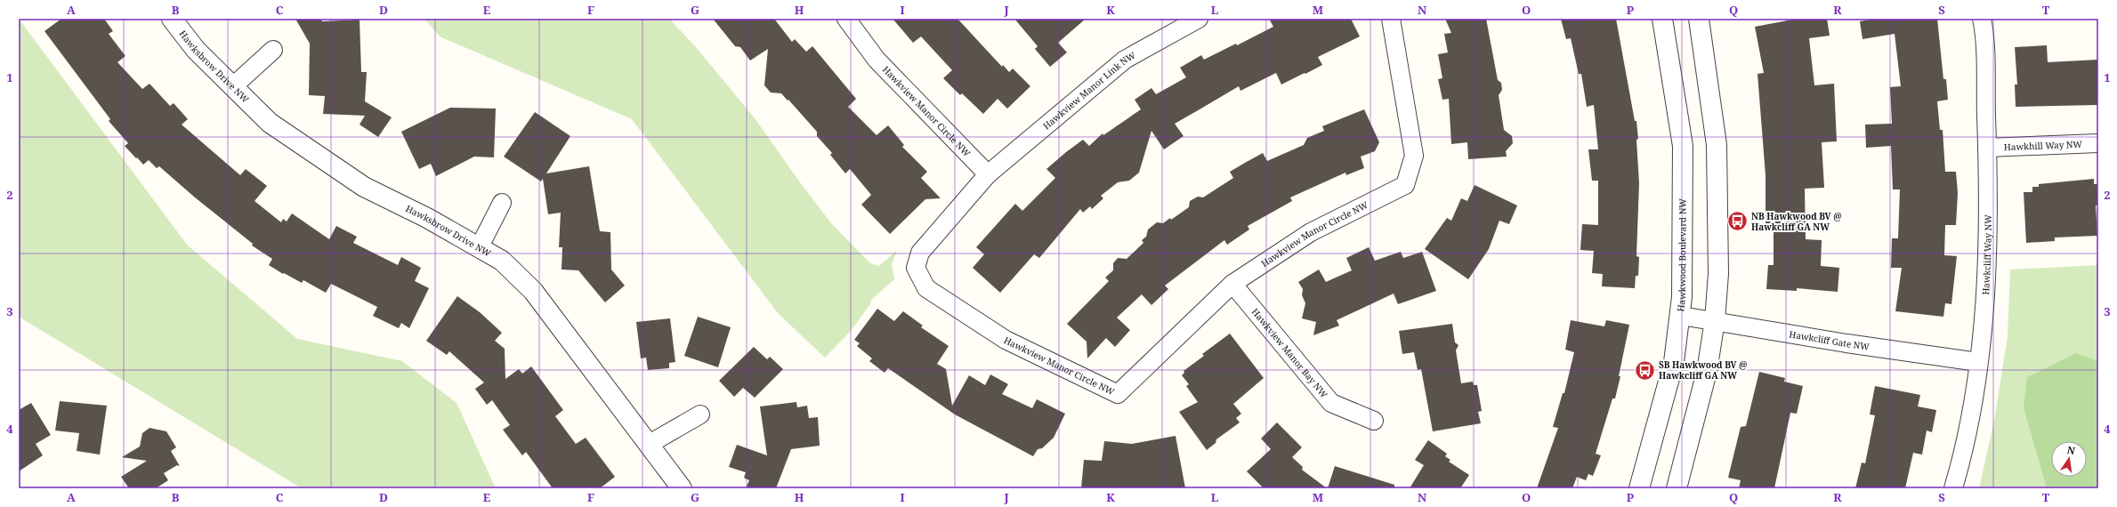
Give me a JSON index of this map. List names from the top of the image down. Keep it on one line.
{"streets":{"street":["Hawksbrow Drive NW","Hawkview Manor Link NW","Hawkview Manor Circle NW","Hawkhill Way NW","Hawkwood Boulevard NW","Hawkcliff Way NW","Hawkcliff Gate NW","Hawkview Manor Bay NW"]},"crossings":[["Hawkview Manor Link NW","Hawkview Manor Circle NW"],["Hawkview Manor Circle NW","Hawkview Manor Bay NW"],["Hawkhill Way NW","Hawkcliff Way NW"],["Hawkwood Boulevard NW","Hawkcliff Gate NW"],["Hawkcliff Way NW","Hawkcliff Gate NW"]],"places":{"bus stop":["NB Hawkwood BV @ Hawkcliff GA NW","SB Hawkwood BV @ Hawkcliff GA NW"]},"north":"top","grid":{"columns":["A","B","C","D","E","F","G","H","I","J","K","L","M","N","O","P","Q","R","S","T"],"rows":["1","2","3","4"]}}
